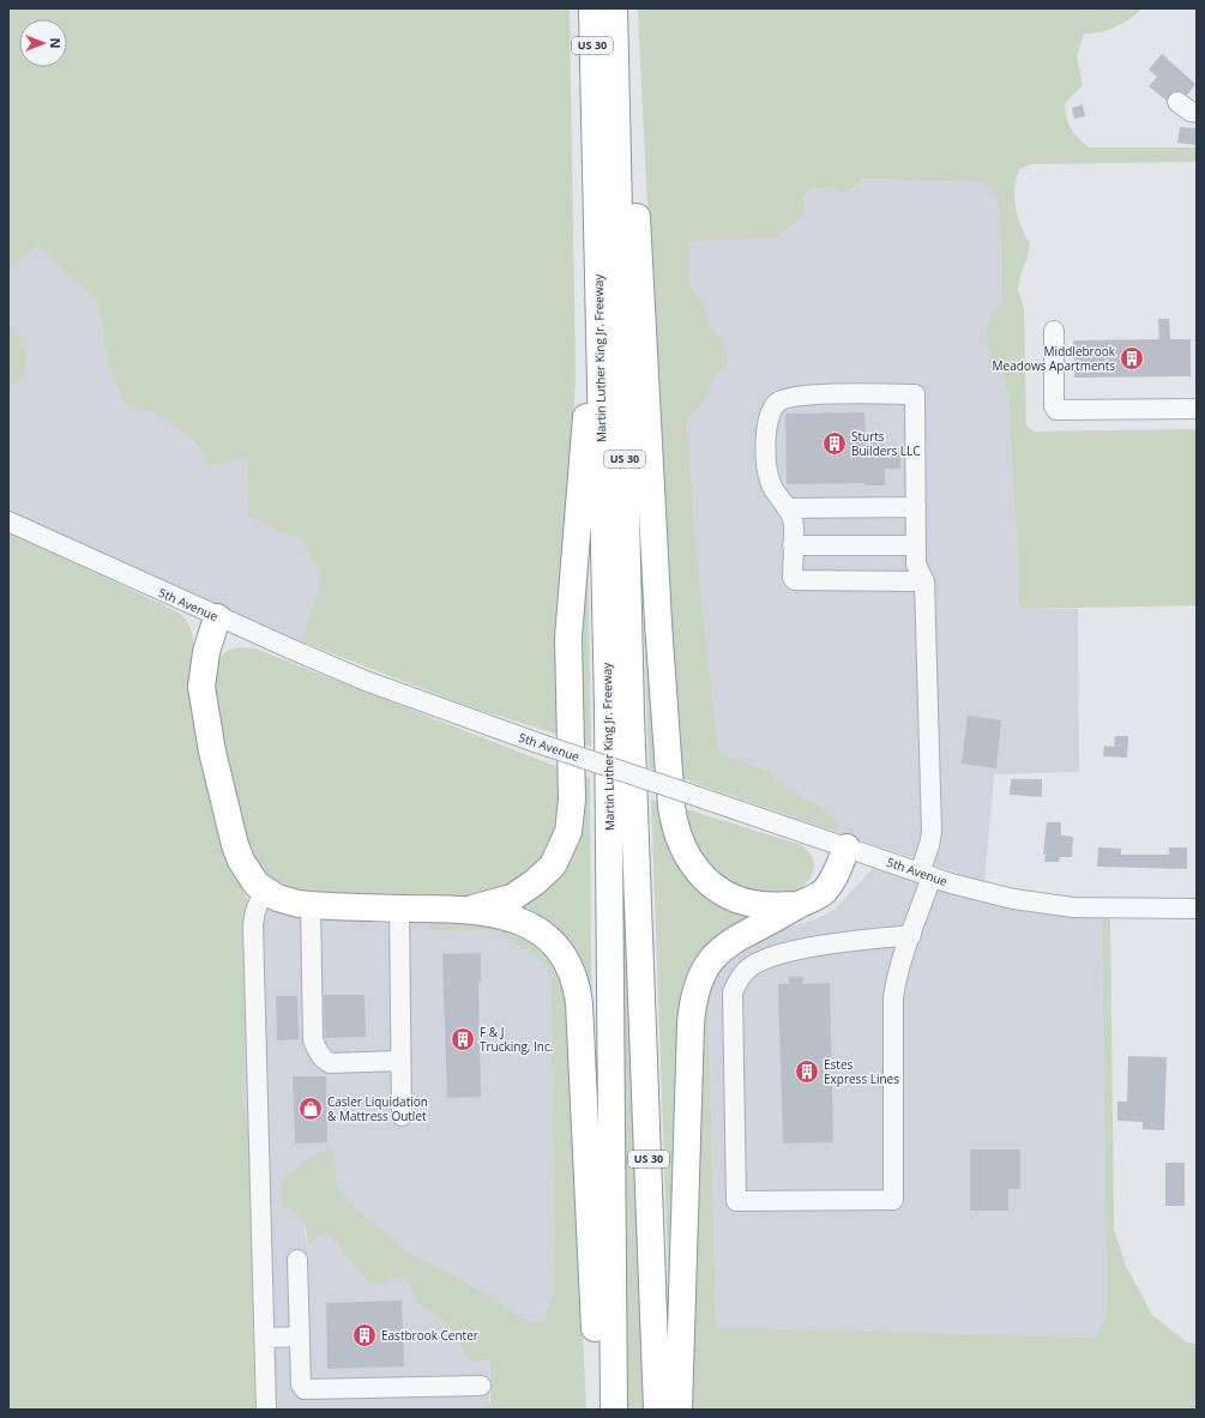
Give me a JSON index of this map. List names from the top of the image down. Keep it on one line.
{"streets":{"highway":["US 30","Martin Luther King Jr. Freeway"],"street":["5th Avenue"]},"places":{"building":["Middlebrook Meadows Apartments","Sturts Builders LLC","F & J Trucking, Inc.","Estes Express Lines","Eastbrook Center"],"shop":["Casler Liquidation & Mattress Outlet"]},"north":"right"}
